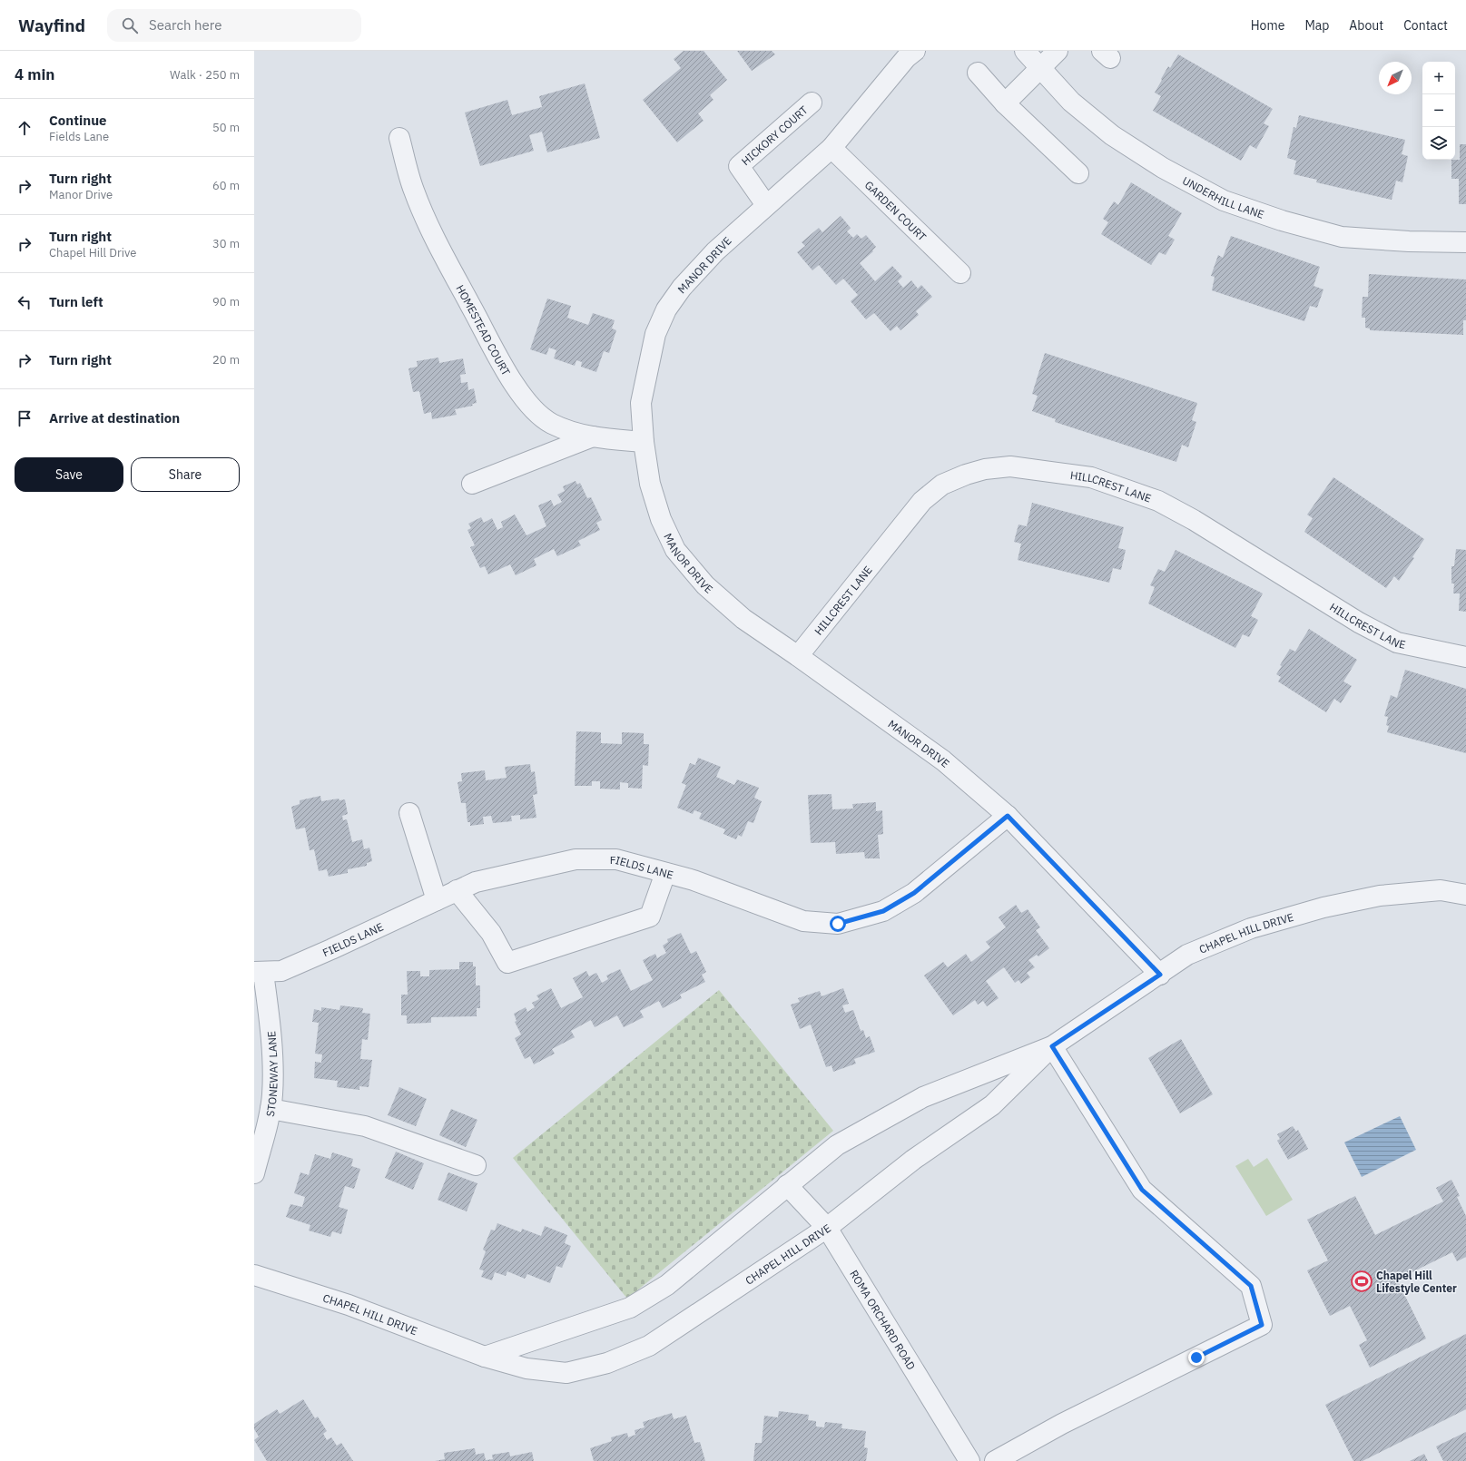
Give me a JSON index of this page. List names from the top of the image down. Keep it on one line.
{"streets":{"street":["HICKORY COURT","UNDERHILL LANE","GARDEN COURT","MANOR DRIVE","HOMESTEAD COURT","HILLCREST LANE","FIELDS LANE","CHAPEL HILL DRIVE","STONEWAY LANE","ROMA ORCHARD ROAD"]},"crossings":[["HICKORY COURT","MANOR DRIVE"],["GARDEN COURT","MANOR DRIVE"],["MANOR DRIVE","HOMESTEAD COURT"],["MANOR DRIVE","HILLCREST LANE"],["MANOR DRIVE","FIELDS LANE"],["MANOR DRIVE","CHAPEL HILL DRIVE"],["FIELDS LANE","STONEWAY LANE"],["CHAPEL HILL DRIVE","ROMA ORCHARD ROAD"]],"places":{"sports":["Chapel Hill Lifestyle Center"]},"north":"bottom left","page":{"header":"Wayfind","search":"Search here","nav":["Home","Map","About","Contact"],"heading":["4 min","Walk · 250 m"],"map_buttons":["+","−"],"list":[["Continue","Fields Lane","50 m"],["Turn right","Manor Drive","60 m"],["Turn right","Chapel Hill Drive","30 m"],["Turn left","90 m"],["Turn right","20 m"],"Arrive at destination"],"buttons":["Save","Share"]}}
